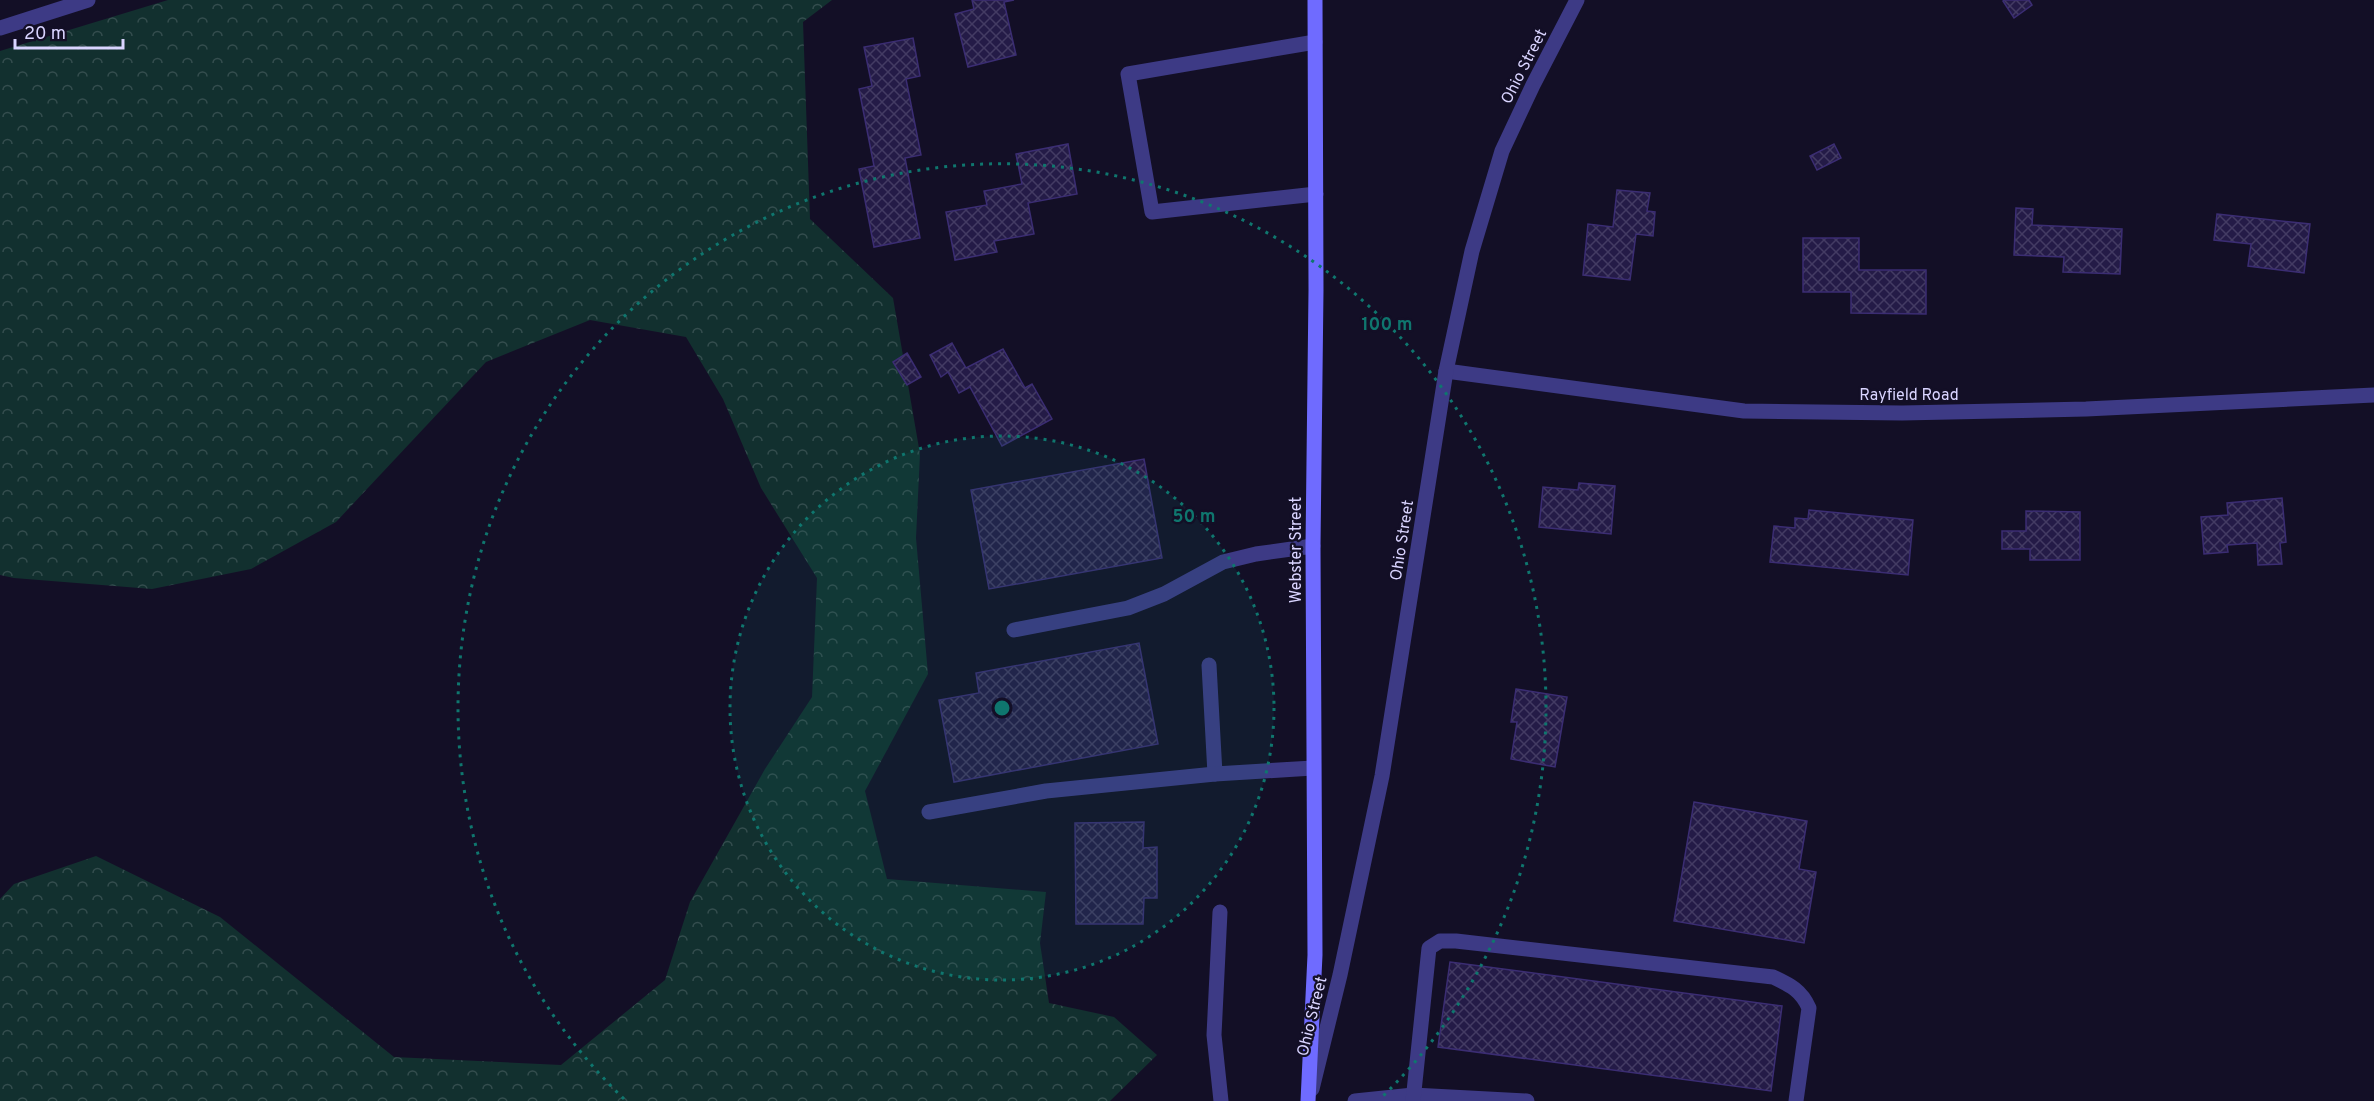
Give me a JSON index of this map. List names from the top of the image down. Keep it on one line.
{"streets":{"street":["Ohio Street","Rayfield Road","Webster Street"]},"crossings":[["Ohio Street","Rayfield Road"],["Ohio Street","Webster Street"]],"scale_bar":"20 m","rings":["100 m","50 m"]}
